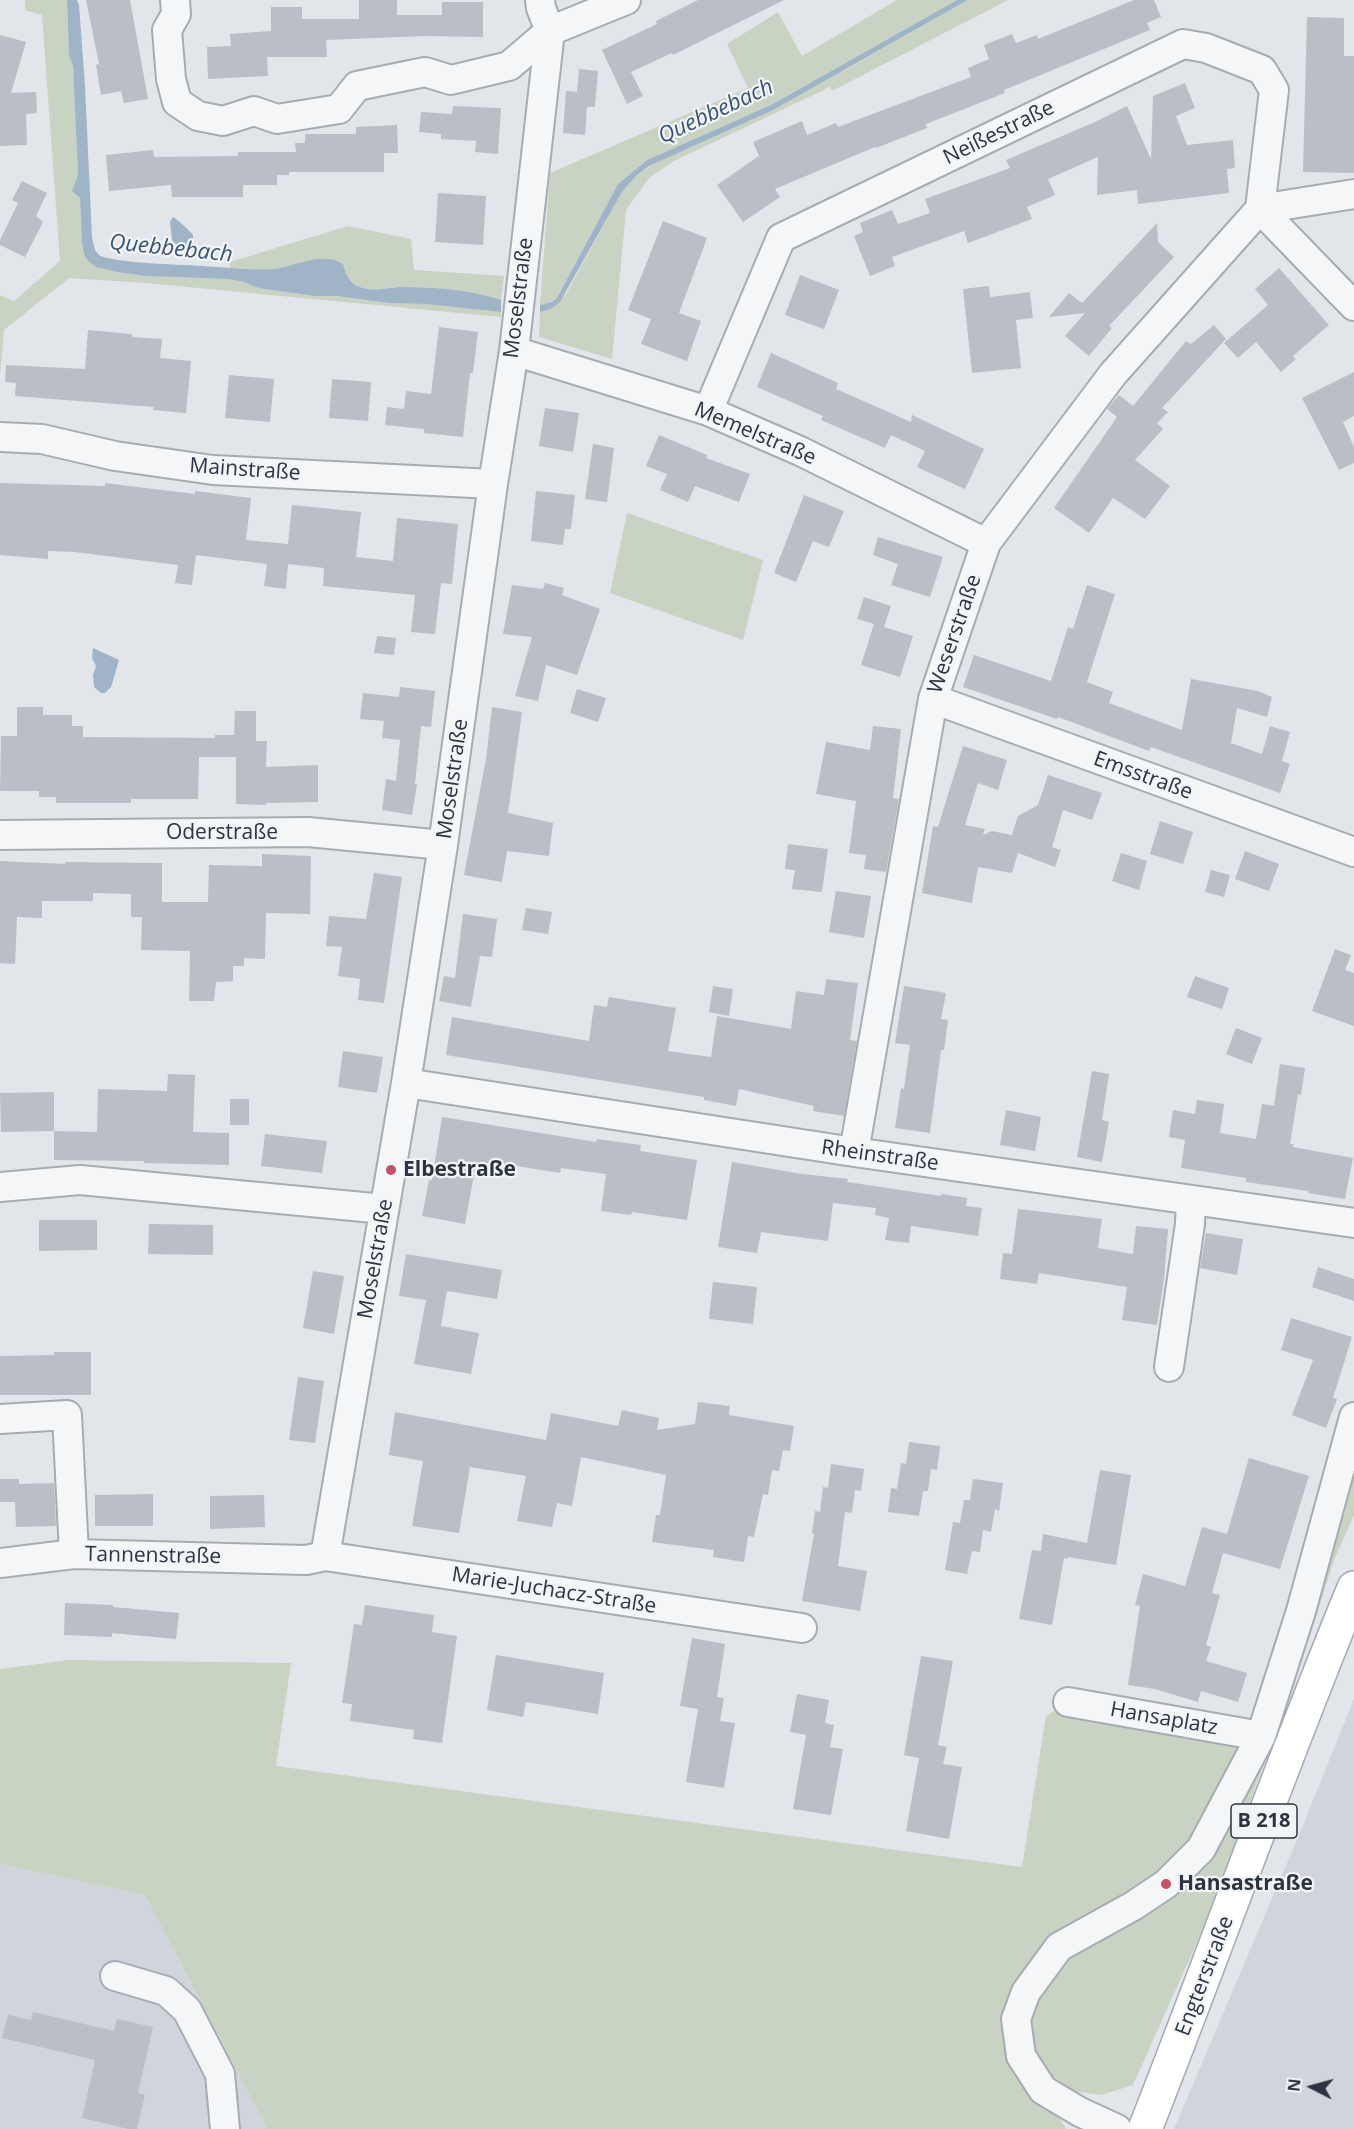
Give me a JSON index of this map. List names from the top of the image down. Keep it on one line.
{"streets":{"main road":["B 218","Engterstraße"],"street":["Neißestraße","Moselstraße","Memelstraße","Mainstraße","Weserstraße","Emsstraße","Oderstraße","Rheinstraße","Tannenstraße","Marie-Juchacz-Straße","Hansaplatz"]},"crossings":[["Neißestraße","Memelstraße"],["Neißestraße","Weserstraße"],["Moselstraße","Memelstraße"],["Moselstraße","Mainstraße"],["Moselstraße","Oderstraße"],["Moselstraße","Rheinstraße"],["Moselstraße","Tannenstraße"],["Moselstraße","Marie-Juchacz-Straße"],["Memelstraße","Weserstraße"],["Weserstraße","Emsstraße"],["Weserstraße","Rheinstraße"],["Tannenstraße","Marie-Juchacz-Straße"]],"water":["Quebbebach"],"places":["Elbestraße","Hansastraße"],"north":"left"}
